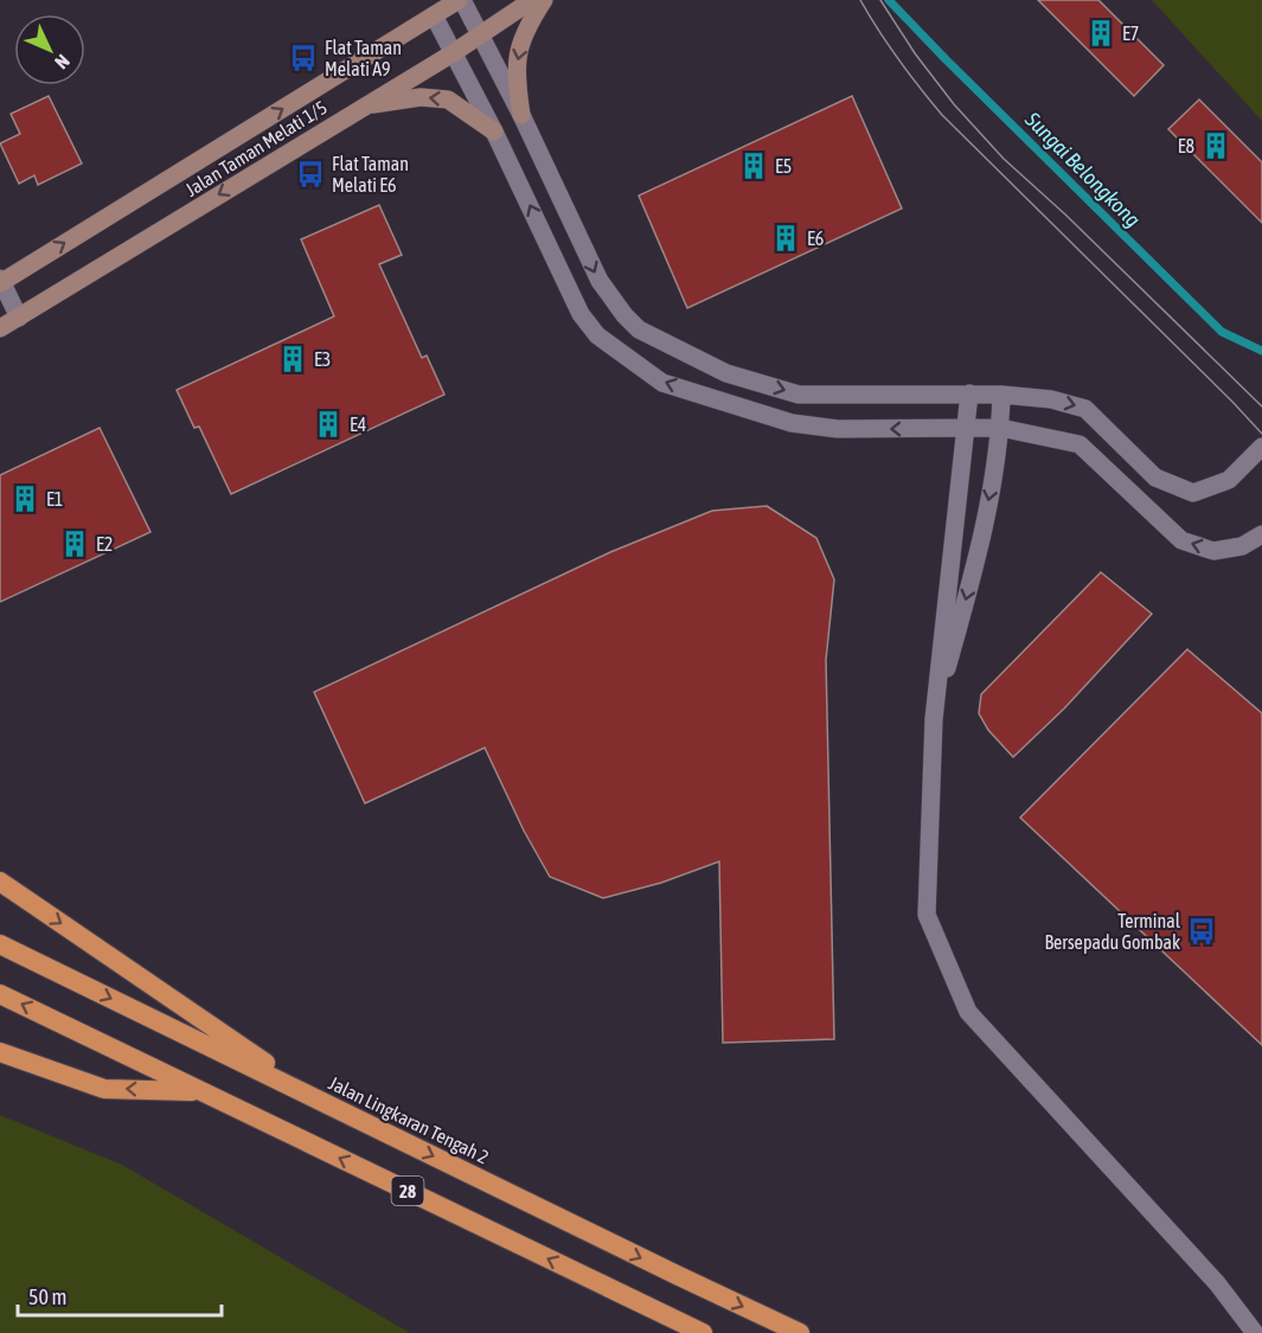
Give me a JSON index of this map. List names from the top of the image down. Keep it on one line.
{"streets":{"highway":["Jalan Lingkaran Tengah 2","28"],"main road":["Jalan Taman Melati 1/5"]},"water":["Sungai Belongkong"],"places":{"building":["E7","E8","E5","E6","E3","E4","E1","E2"],"bus stop":["Flat Taman Melati A9","Flat Taman Melati E6","Terminal Bersepadu Gombak"]},"scale_bar":"50 m","north":"bottom right"}
